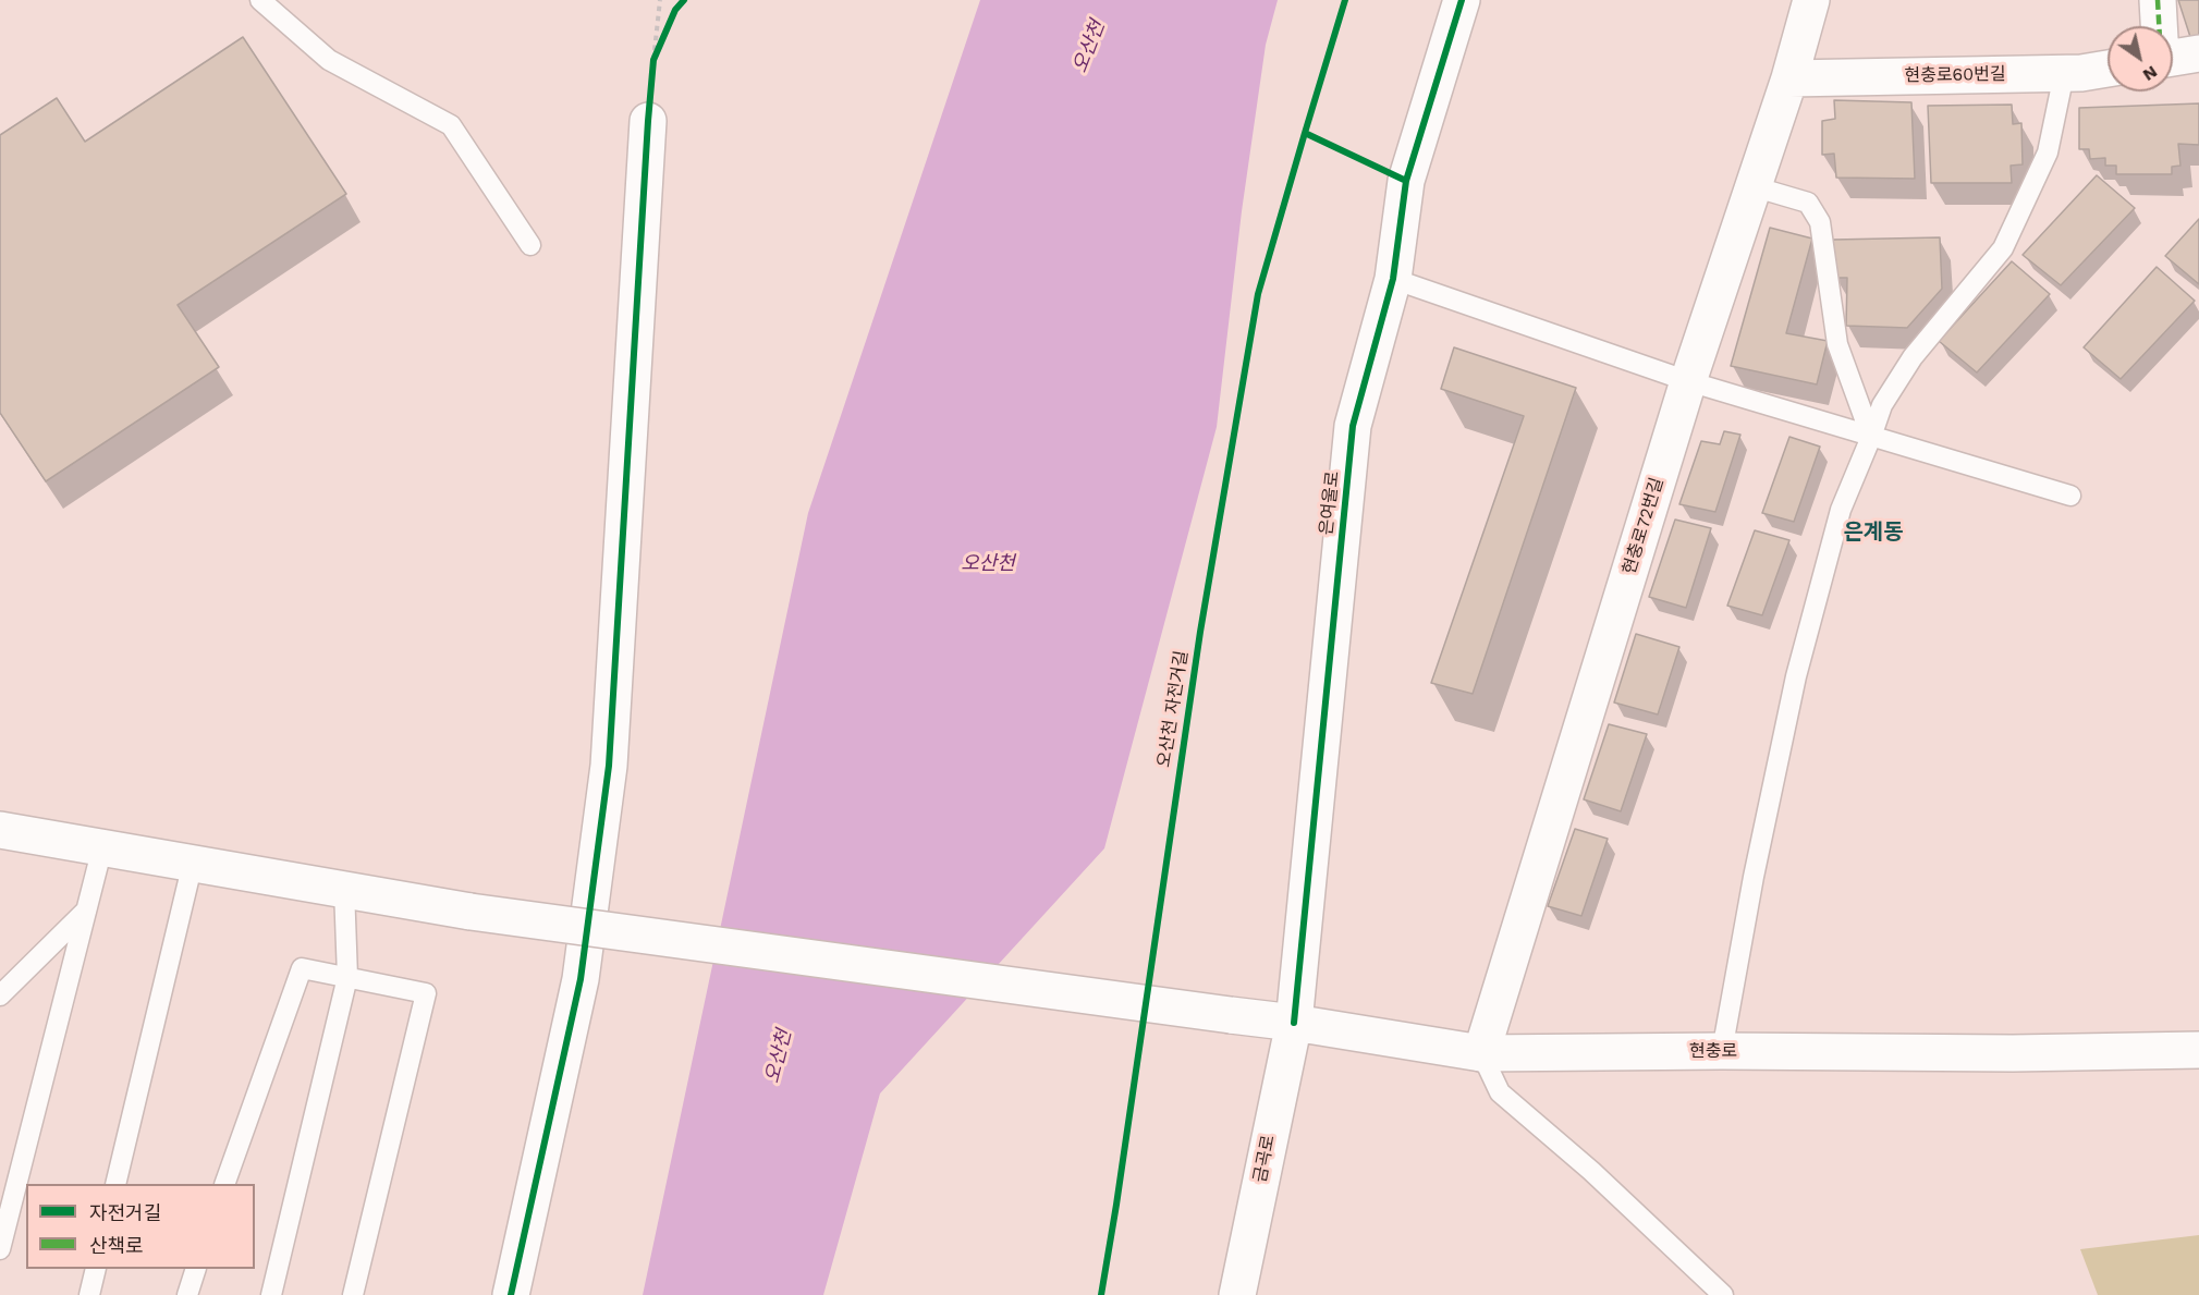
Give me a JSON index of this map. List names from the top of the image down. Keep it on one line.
{"streets":{"street":["현충로60번길","은여울로","현충로72번길","현충로","금곡로"],"cycle path":["오산천 자전거길"]},"crossings":[["현충로60번길","현충로72번길"],["은여울로","현충로"],["은여울로","금곡로"],["현충로72번길","현충로"],["현충로","금곡로"]],"districts":["은계동"],"water":["오산천"],"legend":["자전거길","산책로"],"north":"bottom right"}
